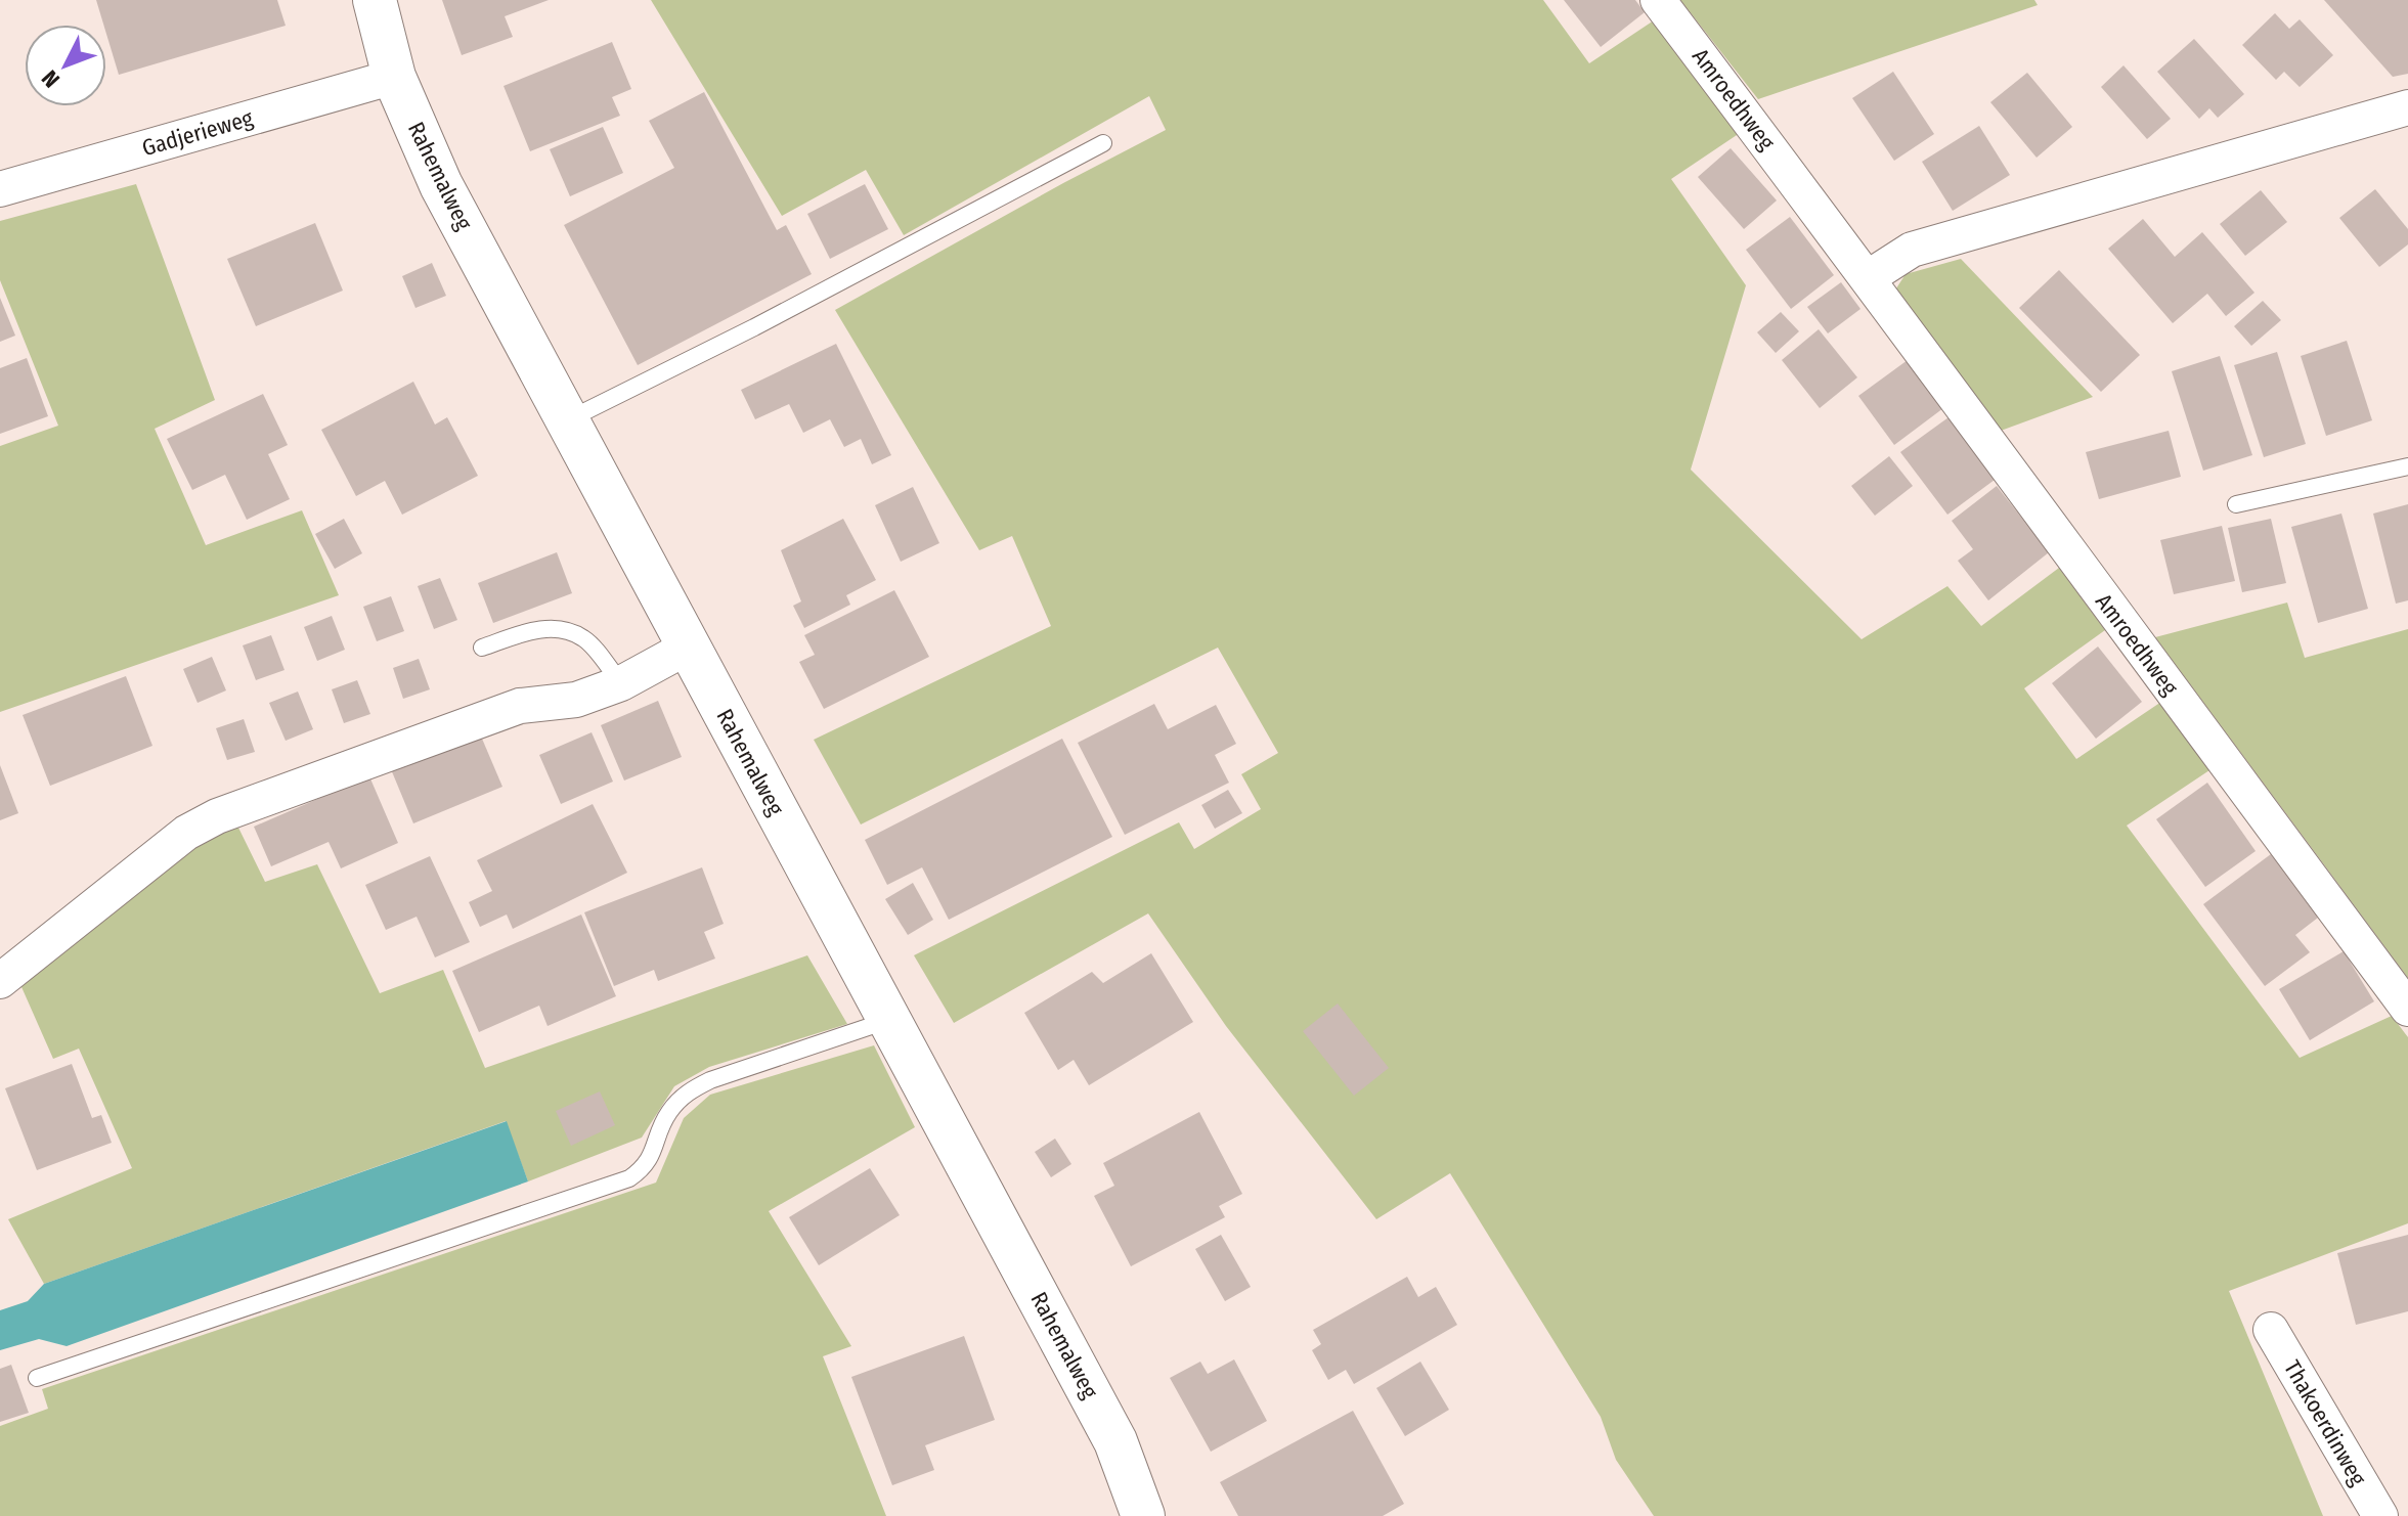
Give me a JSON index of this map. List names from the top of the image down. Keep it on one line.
{"streets":{"street":["Amroedhweg","Gadjerieweg","Rahemalweg","Thakoerdinweg"]},"crossings":[["Gadjerieweg","Rahemalweg"]],"north":"bottom left"}
